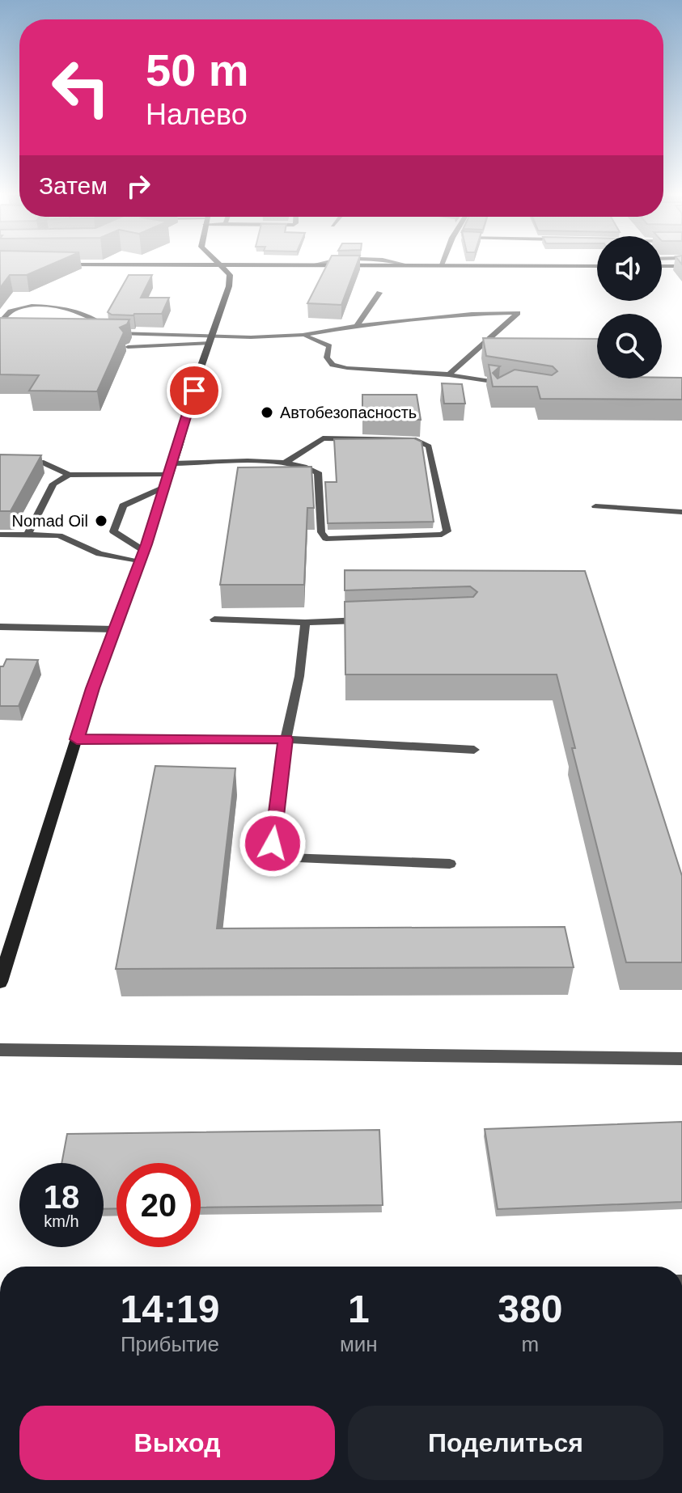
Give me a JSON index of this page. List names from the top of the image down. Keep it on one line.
{"places":["Автобезопасность","Nomad Oil"],"page":{"turn":["50 m","Налево"],"then":"Затем","speed":"18 km/h","limit":"20","eta":["14:19","Прибытие","1","мин","380","m"],"buttons":["Выход","Поделиться"]}}
